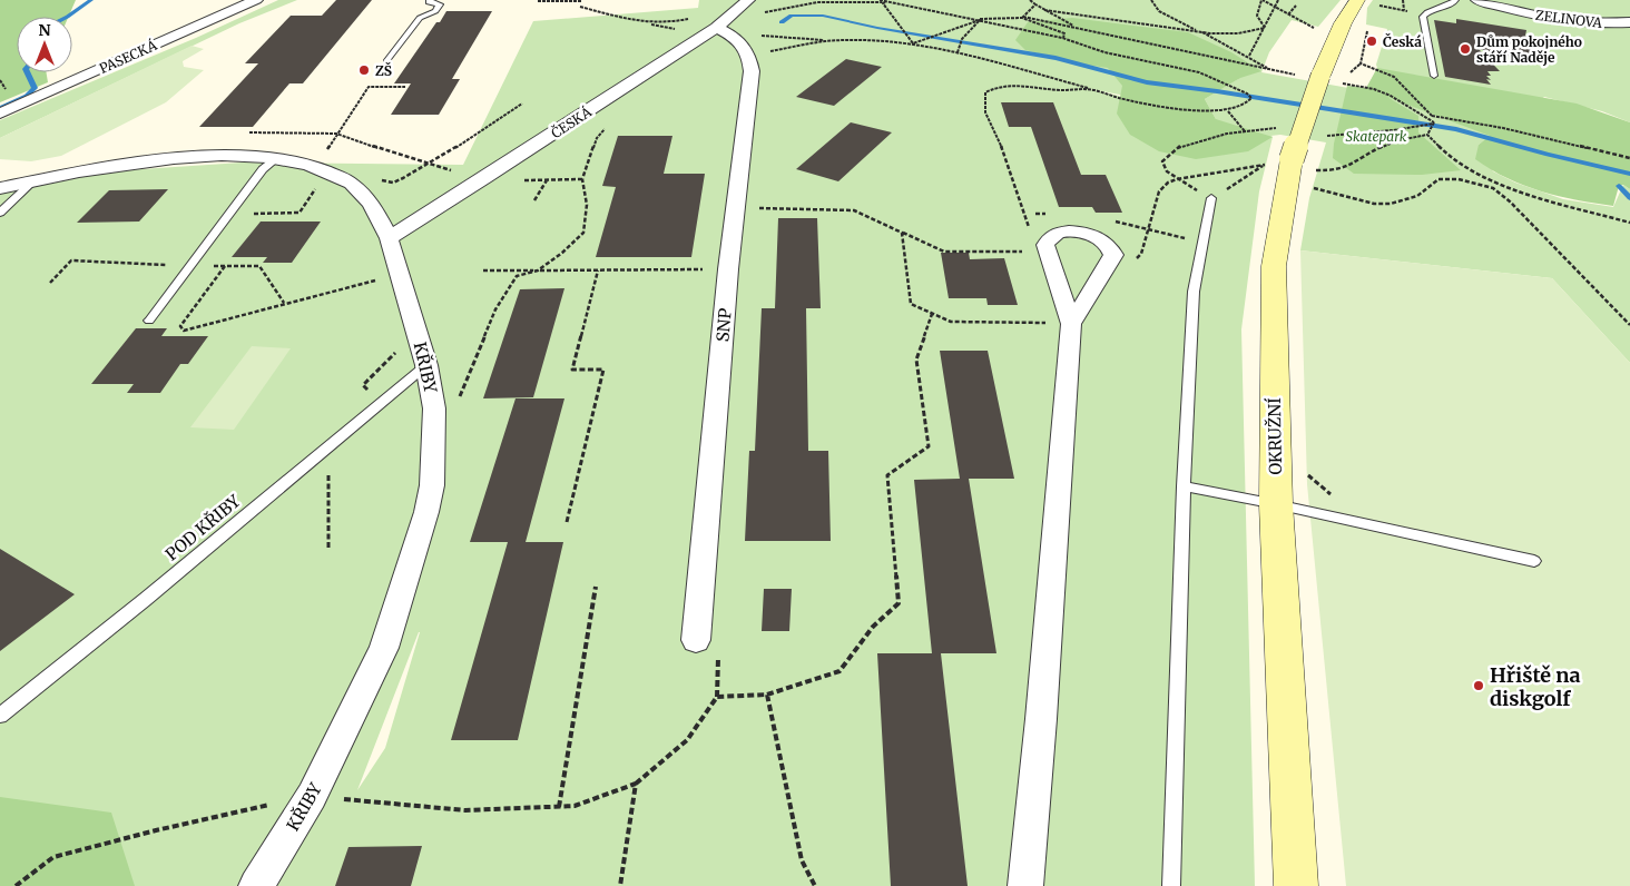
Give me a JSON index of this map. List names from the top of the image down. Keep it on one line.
{"streets":{"street":["ZELINOVA","PASECKÁ","ČESKÁ","SNP","KŘIBY","OKRUŽNÍ"],"lane":["POD KŘIBY"]},"crossings":[["ČESKÁ","KŘIBY"],["KŘIBY","POD KŘIBY"]],"parks":["Skatepark"],"places":["Česká","Dům pokojného stáří Naděje","ZŠ","Hřiště na diskgolf"],"north":"top"}
